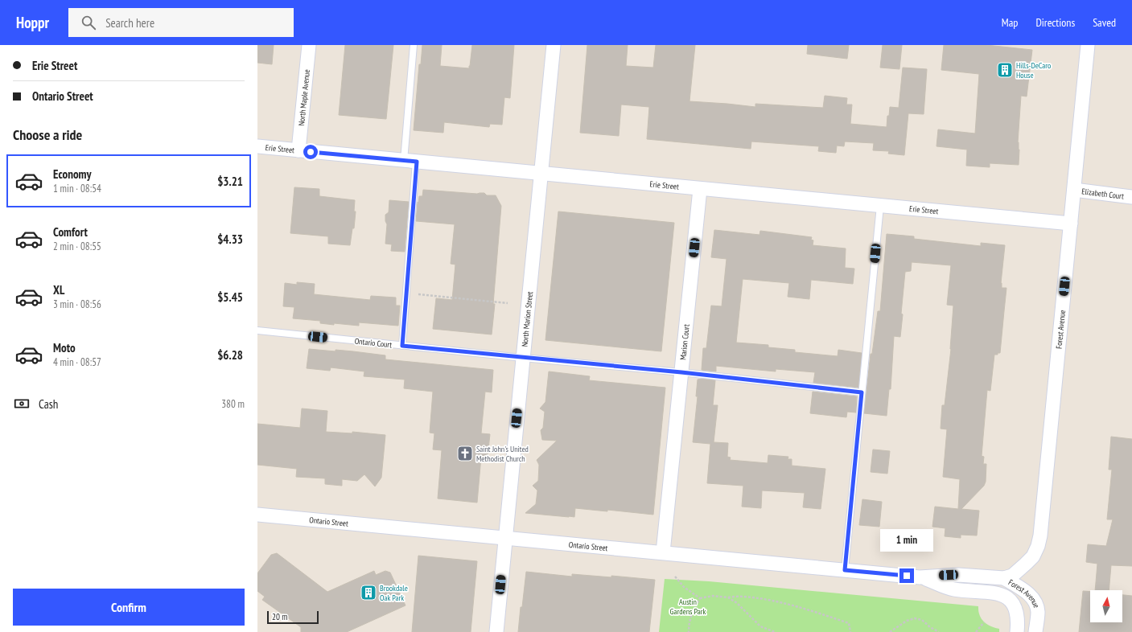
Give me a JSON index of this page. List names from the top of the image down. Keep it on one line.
{"streets":{"street":["North Maple Avenue","Erie Street","Elizabeth Court","North Marion Street","Forest Avenue","Marion Court","Ontario Street"],"lane":["Ontario Court"]},"crossings":[["North Maple Avenue","Erie Street"],["Erie Street","North Marion Street"],["Erie Street","Forest Avenue"],["Erie Street","Marion Court"],["Elizabeth Court","Forest Avenue"],["North Marion Street","Ontario Court"],["North Marion Street","Ontario Street"],["Forest Avenue","Ontario Street"],["Marion Court","Ontario Court"],["Marion Court","Ontario Street"]],"parks":["Austin Gardens Park"],"places":{"building":["Hills-DeCaro House","Brookdale Oak Park"],"church":["Saint John's United Methodist Church"]},"scale_bar":"20 m","north":"top","page":{"header":"Hoppr","search":"Search here","nav":["Map","Directions","Saved"],"banner":["Erie Street","Ontario Street"],"heading":"Choose a ride","list":[{"name":"Economy","note":"1 min · 08:54","value":"$3.21"},{"name":"Comfort","note":"2 min · 08:55","value":"$4.33"},{"name":"XL","note":"3 min · 08:56","value":"$5.45"},{"name":"Moto","note":"4 min · 08:57","value":"$6.28"}],"pay":["Cash","380 m"],"bubble":"1 min","buttons":"Confirm","scale":"20 m"}}
